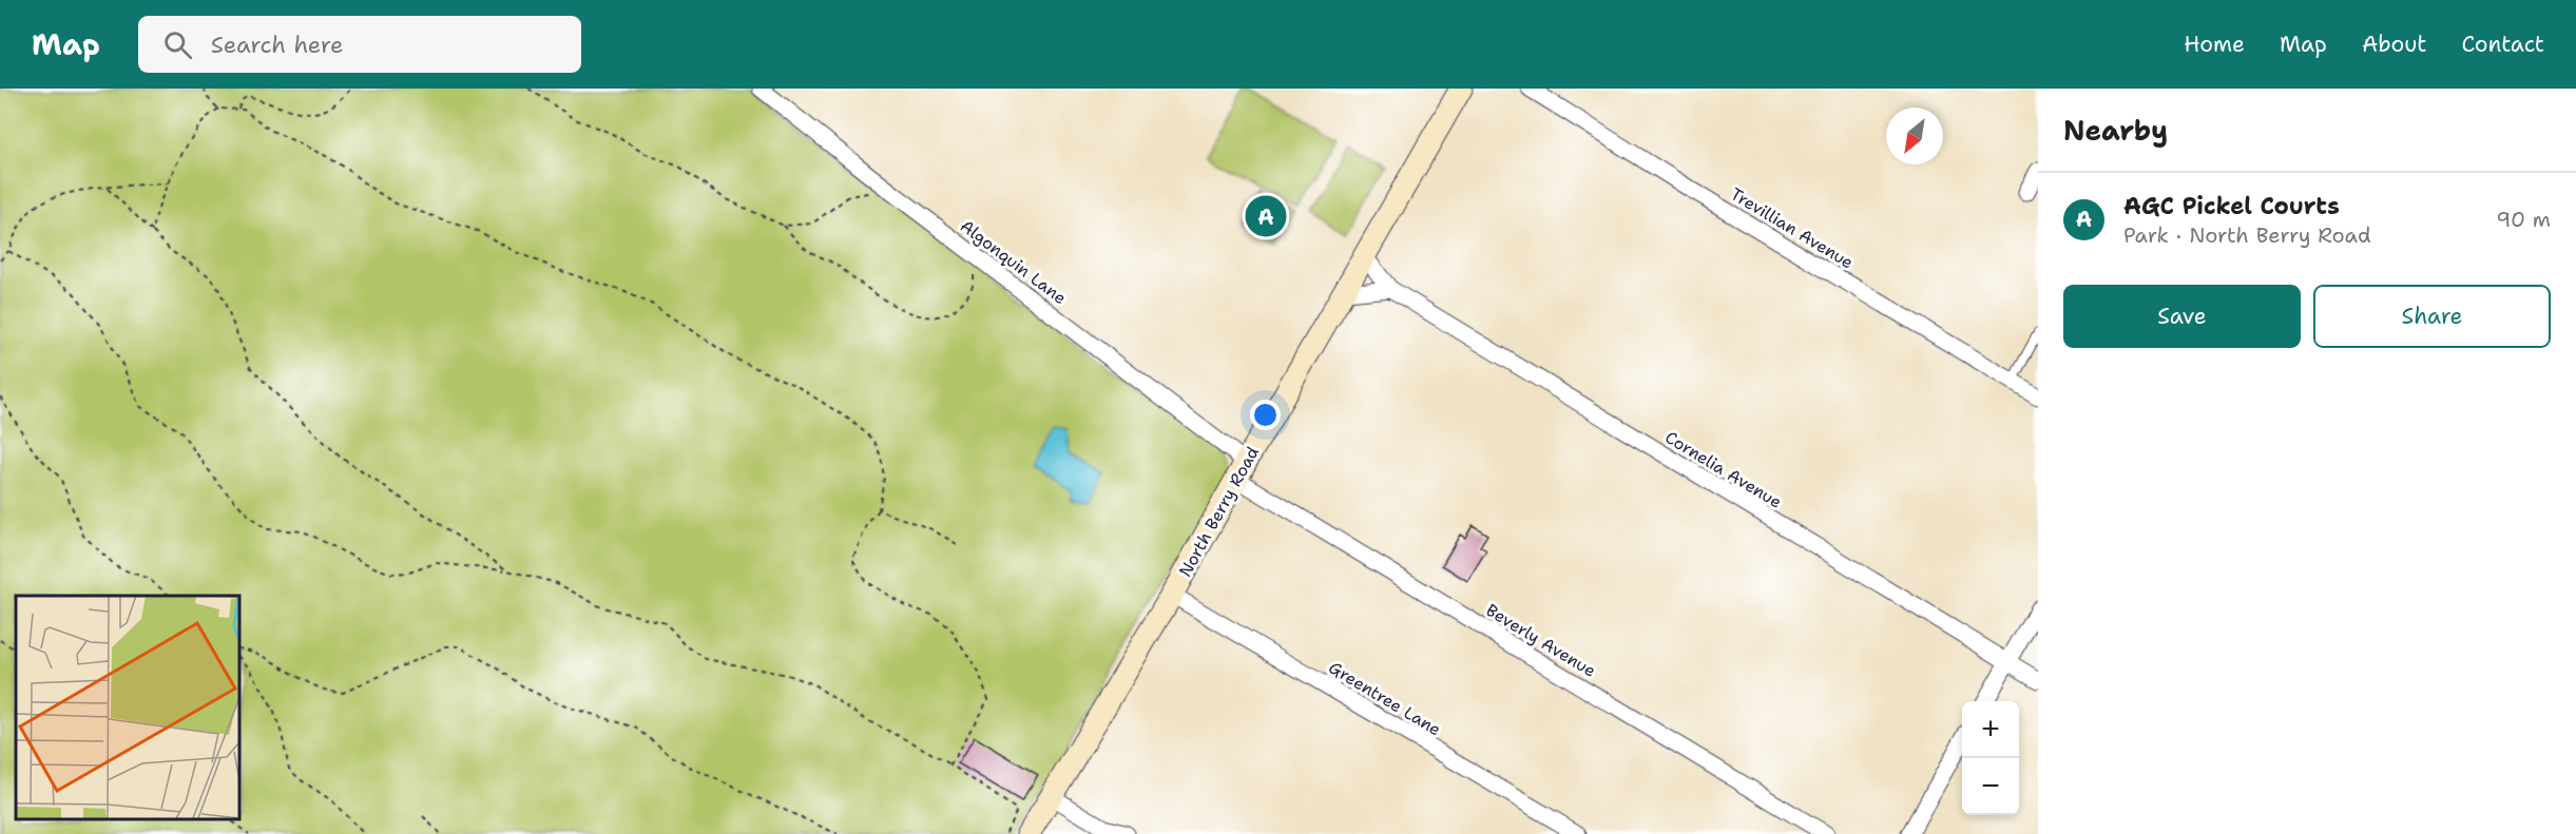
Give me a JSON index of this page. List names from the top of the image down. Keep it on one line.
{"streets":{"main road":["North Berry Road"],"street":["Trevillian Avenue","Algonquin Lane","Cornelia Avenue","Beverly Avenue","Greentree Lane"]},"crossings":[["Algonquin Lane","North Berry Road"],["Algonquin Lane","Beverly Avenue"],["Cornelia Avenue","North Berry Road"],["North Berry Road","Beverly Avenue"],["North Berry Road","Greentree Lane"]],"north":"bottom left","page":{"header":"Map","search":"Search here","nav":["Home","Map","About","Contact"],"heading":"Nearby","list":[{"mark":"A","name":"AGC Pickel Courts","note":"Park · North Berry Road","value":"90 m"}],"pins":"A","buttons":["Save","Share"],"map_buttons":["+","−"]}}
